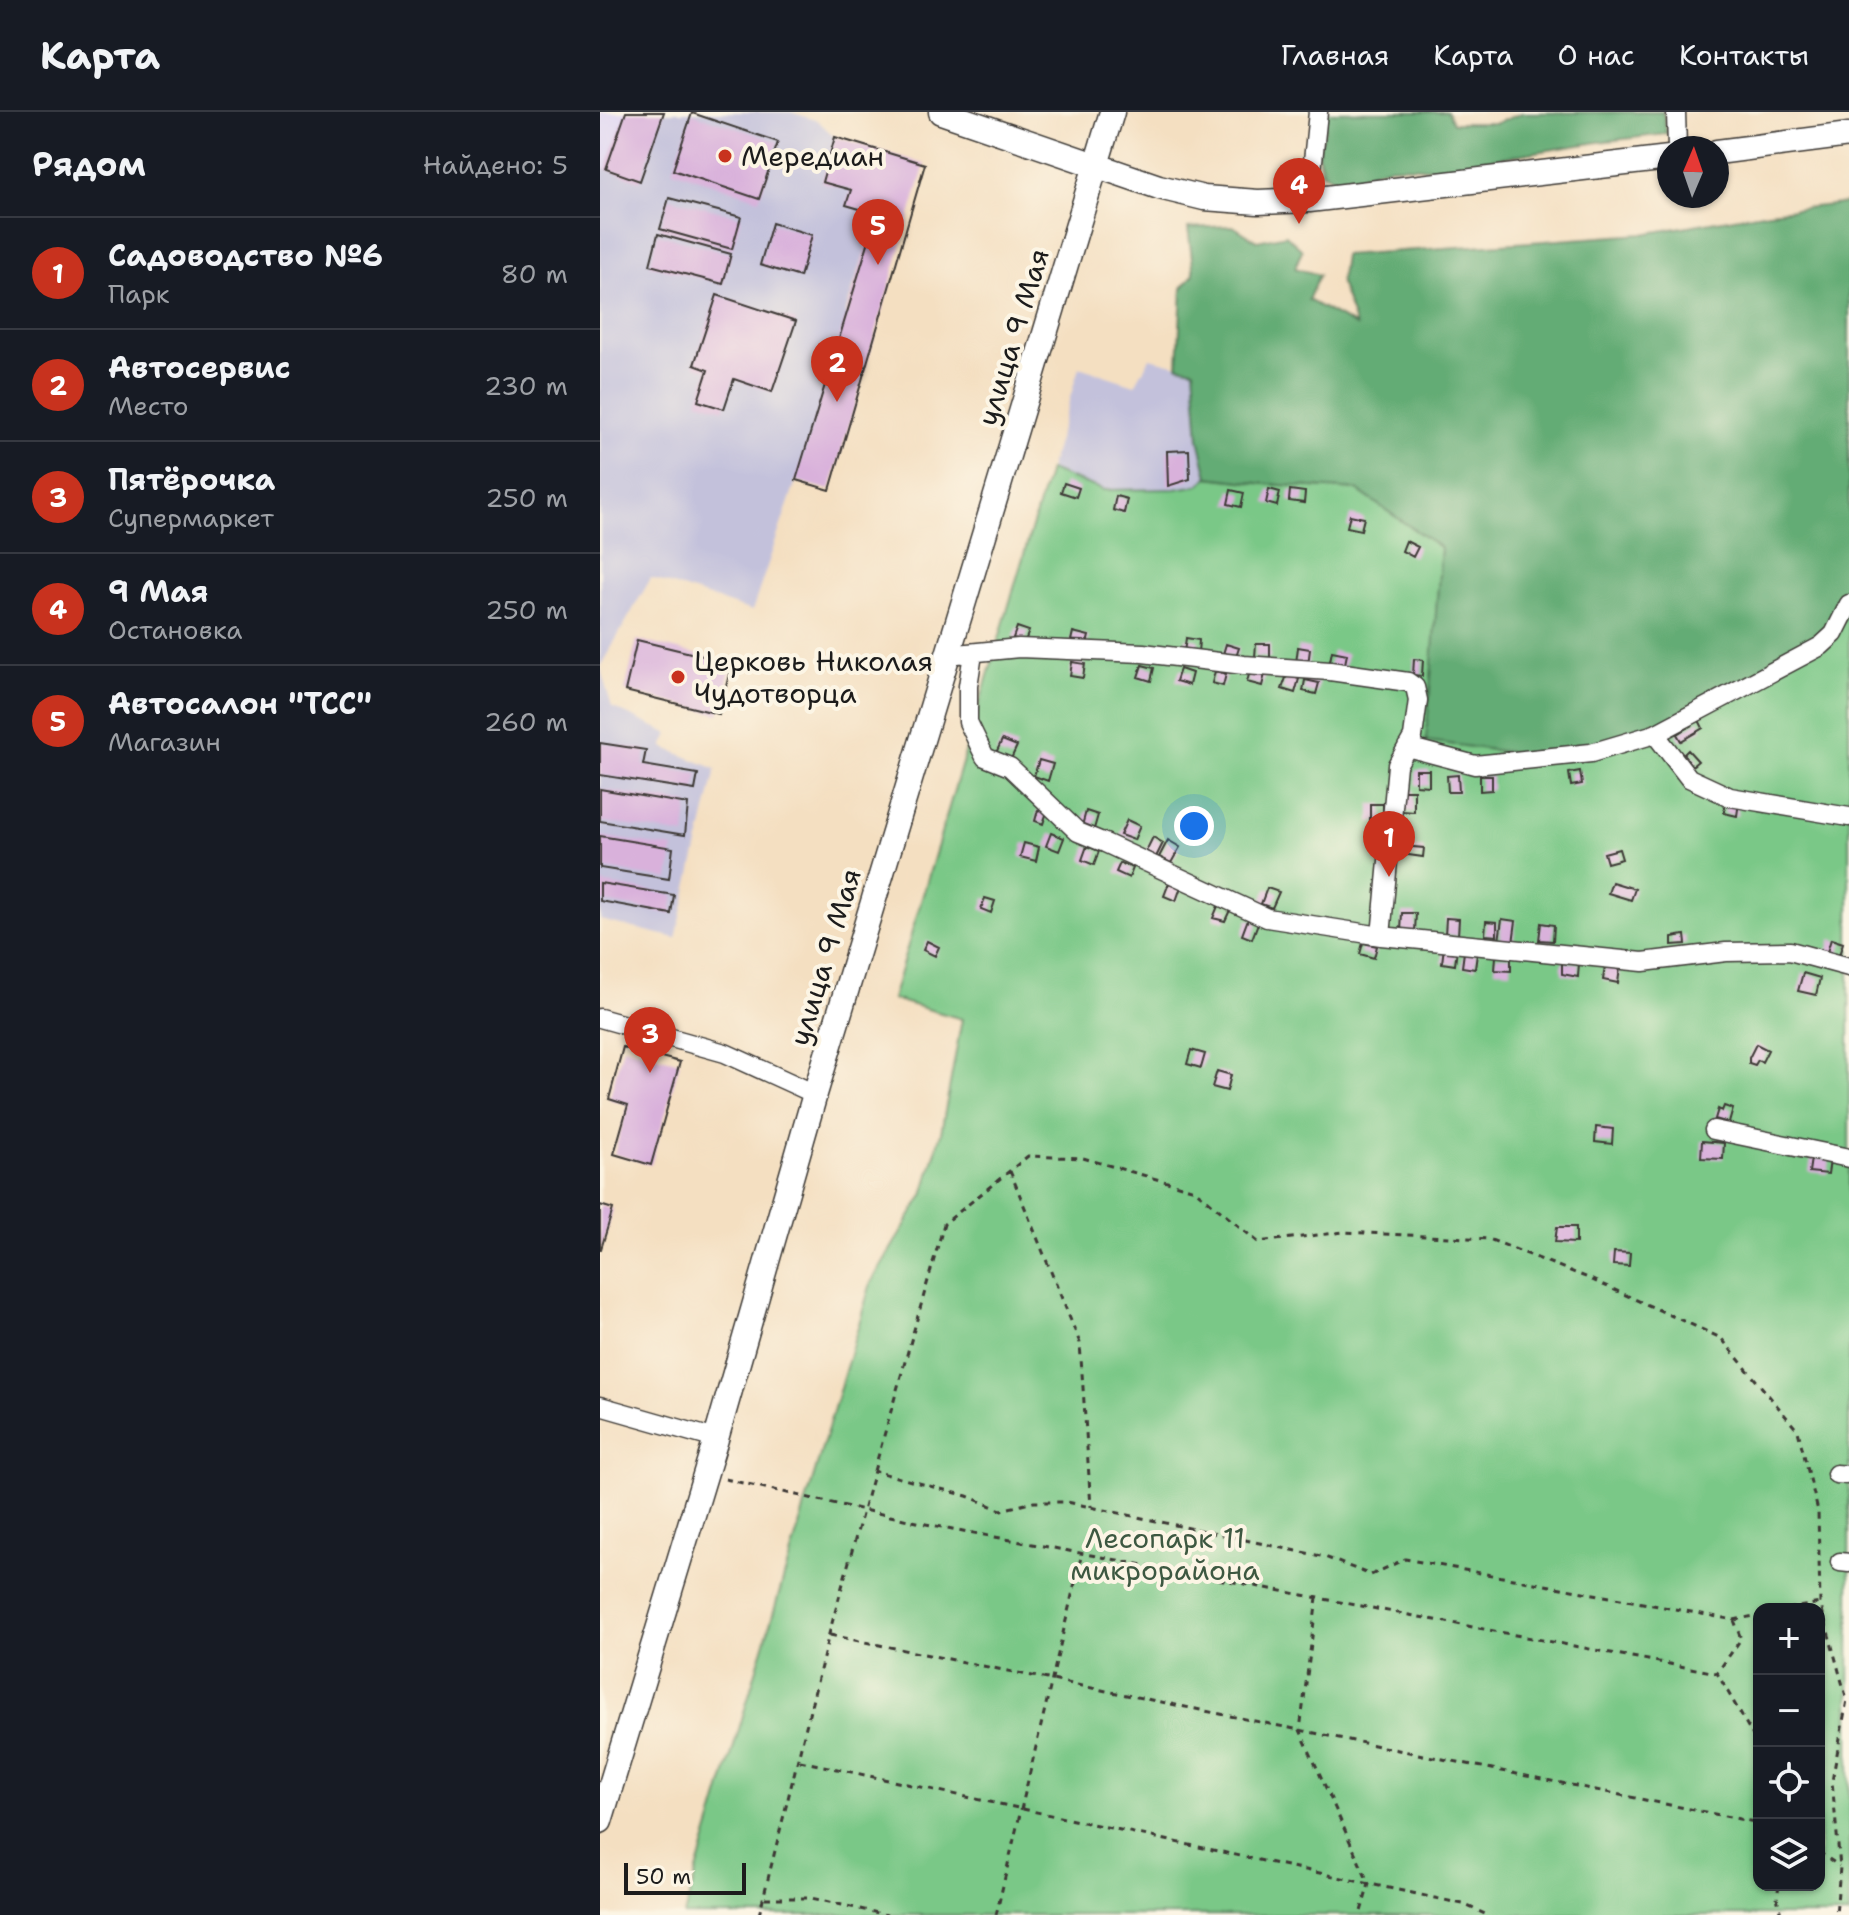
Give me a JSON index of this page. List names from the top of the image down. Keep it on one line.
{"streets":{"main road":["улица 9 Мая"]},"parks":["Лесопарк 11 микрорайона"],"places":["Мередиан","Церковь Николая Чудотворца"],"scale_bar":"50 m","north":"top","page":{"header":"Карта","nav":["Главная","Карта","О нас","Контакты"],"heading":["Рядом","Найдено: 5"],"pins":["4","5","2","1","3"],"list":[{"mark":"1","name":"Садоводство №6","note":"Парк","value":"80 m"},{"mark":"2","name":"Автосервис","note":"Место","value":"230 m"},{"mark":"3","name":"Пятёрочка","note":"Супермаркет","value":"250 m"},{"mark":"4","name":"9 Мая","note":"Остановка","value":"250 m"},{"mark":"5","name":"Автосалон \"ТСС\"","note":"Магазин","value":"260 m"}],"map_buttons":["+","−"],"scale":"50 m"}}
